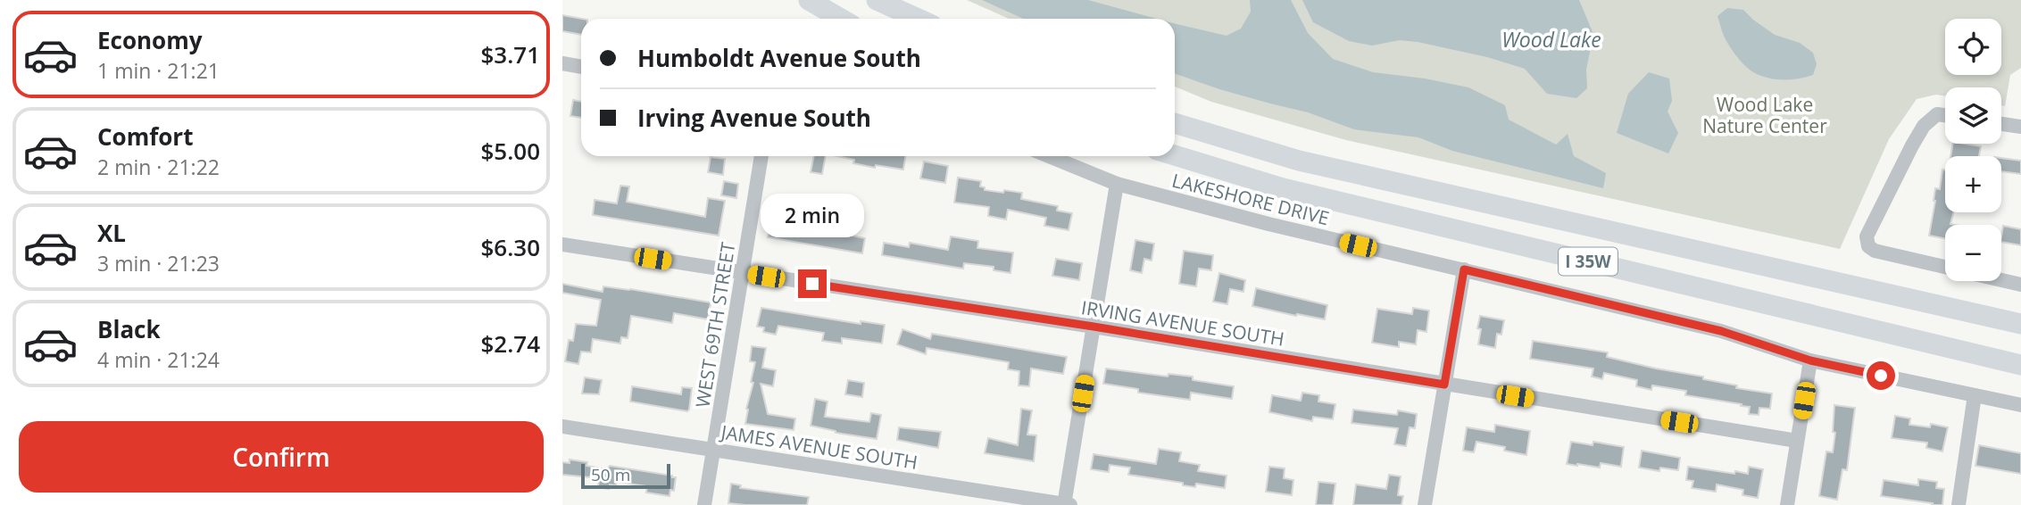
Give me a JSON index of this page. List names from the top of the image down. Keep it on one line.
{"streets":{"highway":["I 35W"],"street":["LAKESHORE DRIVE","IRVING AVENUE SOUTH","WEST 69TH STREET","JAMES AVENUE SOUTH"]},"crossings":[["IRVING AVENUE SOUTH","WEST 69TH STREET"],["WEST 69TH STREET","JAMES AVENUE SOUTH"]],"water":["Wood Lake"],"parks":["Wood Lake Nature Center"],"scale_bar":"50 m","page":{"list":[{"name":"Economy","note":"1 min · 21:21","value":"$3.71"},{"name":"Comfort","note":"2 min · 21:22","value":"$5.00"},{"name":"XL","note":"3 min · 21:23","value":"$6.30"},{"name":"Black","note":"4 min · 21:24","value":"$2.74"}],"map_buttons":["+","−"],"banner":["Humboldt Avenue South","Irving Avenue South"],"bubble":"2 min","buttons":"Confirm","scale":"50 m"}}
